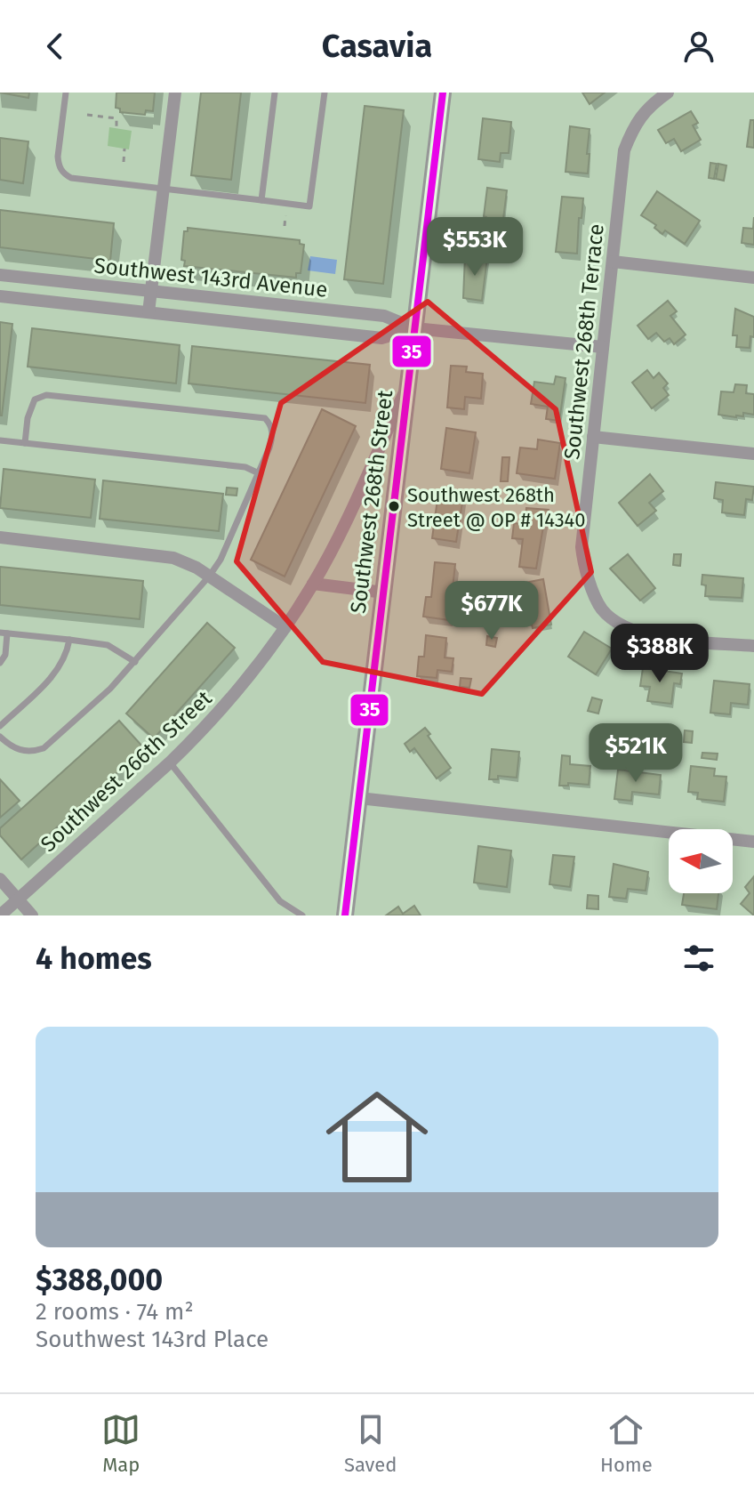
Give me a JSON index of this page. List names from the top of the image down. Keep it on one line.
{"streets":{"main road":["Southwest 268th Street"],"street":["Southwest 143rd Avenue","Southwest 268th Terrace","Southwest 266th Street"]},"crossings":[["Southwest 143rd Avenue","Southwest 268th Terrace"],["Southwest 143rd Avenue","Southwest 268th Street"],["Southwest 268th Street","Southwest 266th Street"]],"places":["Southwest 268th Street @ OP # 14340"],"lines":["transit line 35"],"north":"left","page":{"header":"Casavia","price":["$553K","$677K","$388K","$521K"],"heading":"4 homes","list":[{"name":"$388,000","note":"2 rooms · 74 m² · Southwest 143rd Place"}],"tabs":["Map","Saved","Home"]}}
